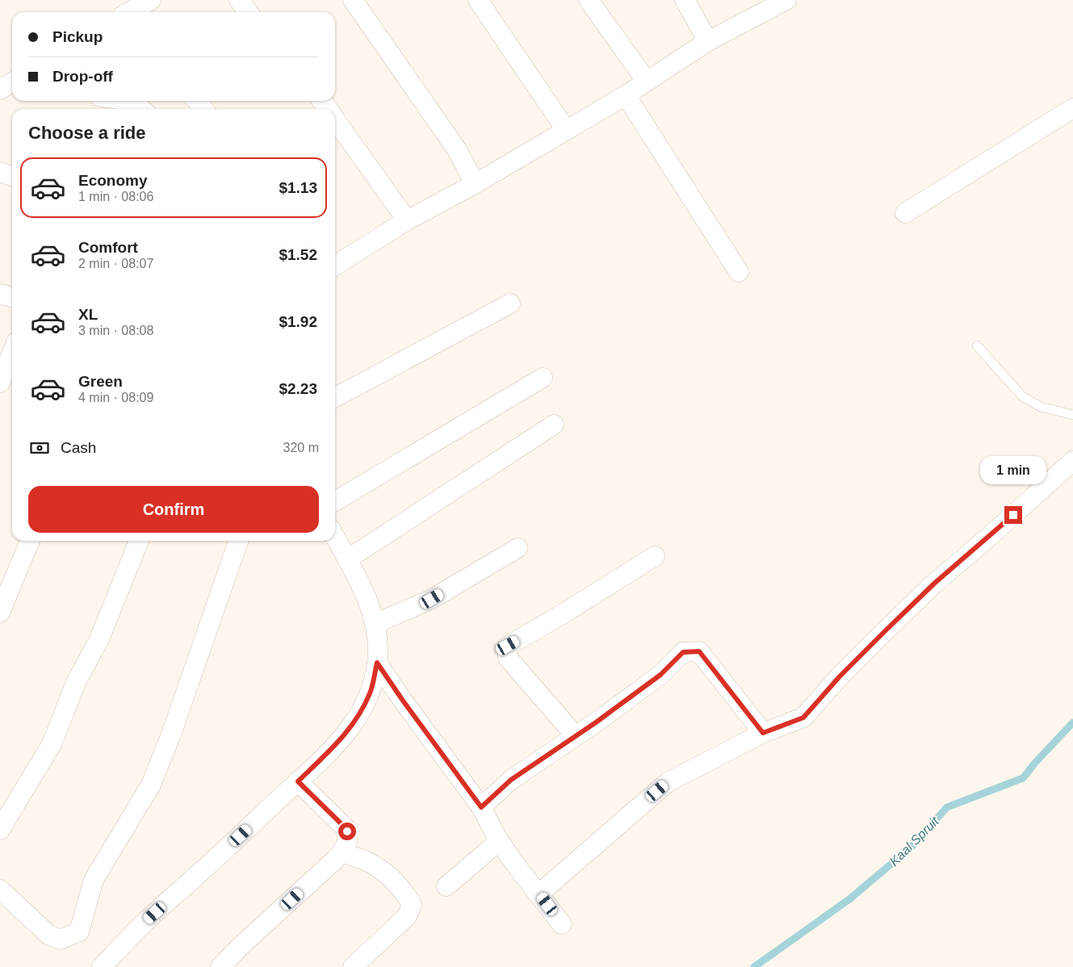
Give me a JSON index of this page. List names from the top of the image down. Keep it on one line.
{"water":["Kaal Spruit"],"page":{"banner":["Pickup","Drop-off"],"heading":"Choose a ride","list":[{"name":"Economy","note":"1 min · 08:06","value":"$1.13"},{"name":"Comfort","note":"2 min · 08:07","value":"$1.52"},{"name":"XL","note":"3 min · 08:08","value":"$1.92"},{"name":"Green","note":"4 min · 08:09","value":"$2.23"}],"pay":["Cash","320 m"],"bubble":"1 min","buttons":"Confirm"}}
